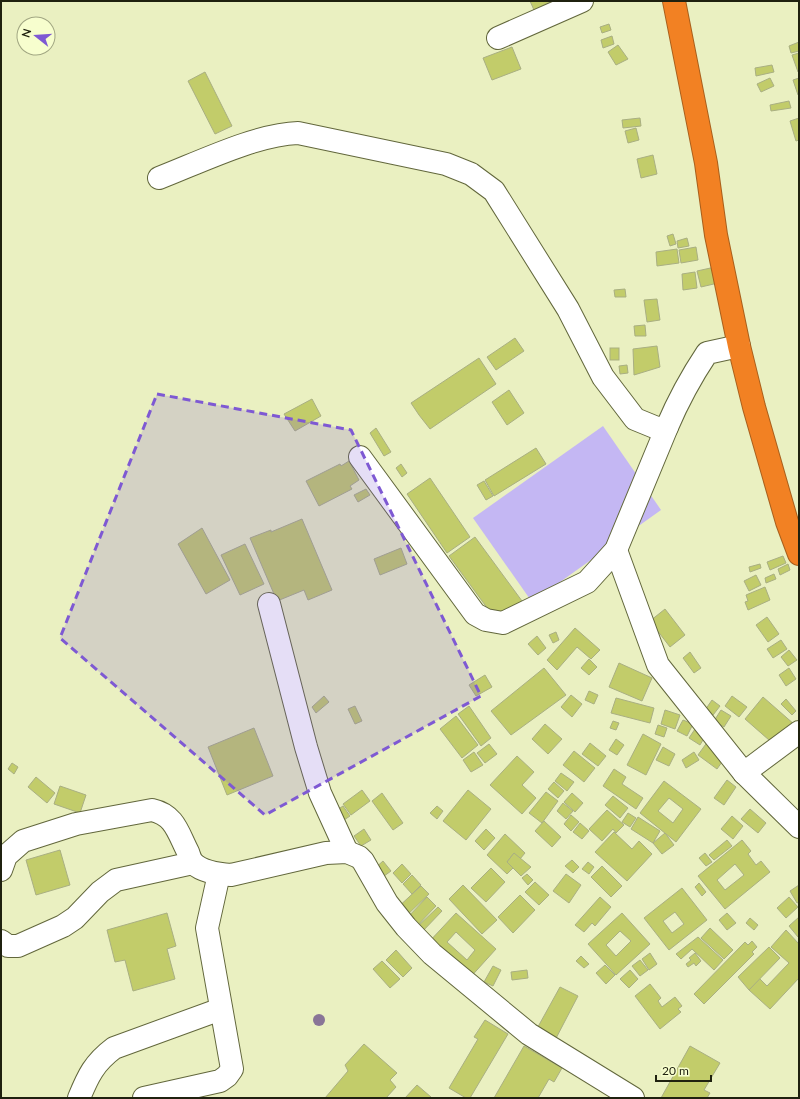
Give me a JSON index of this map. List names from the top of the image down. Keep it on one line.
{"scale_bar":"20 m","north":"left"}
